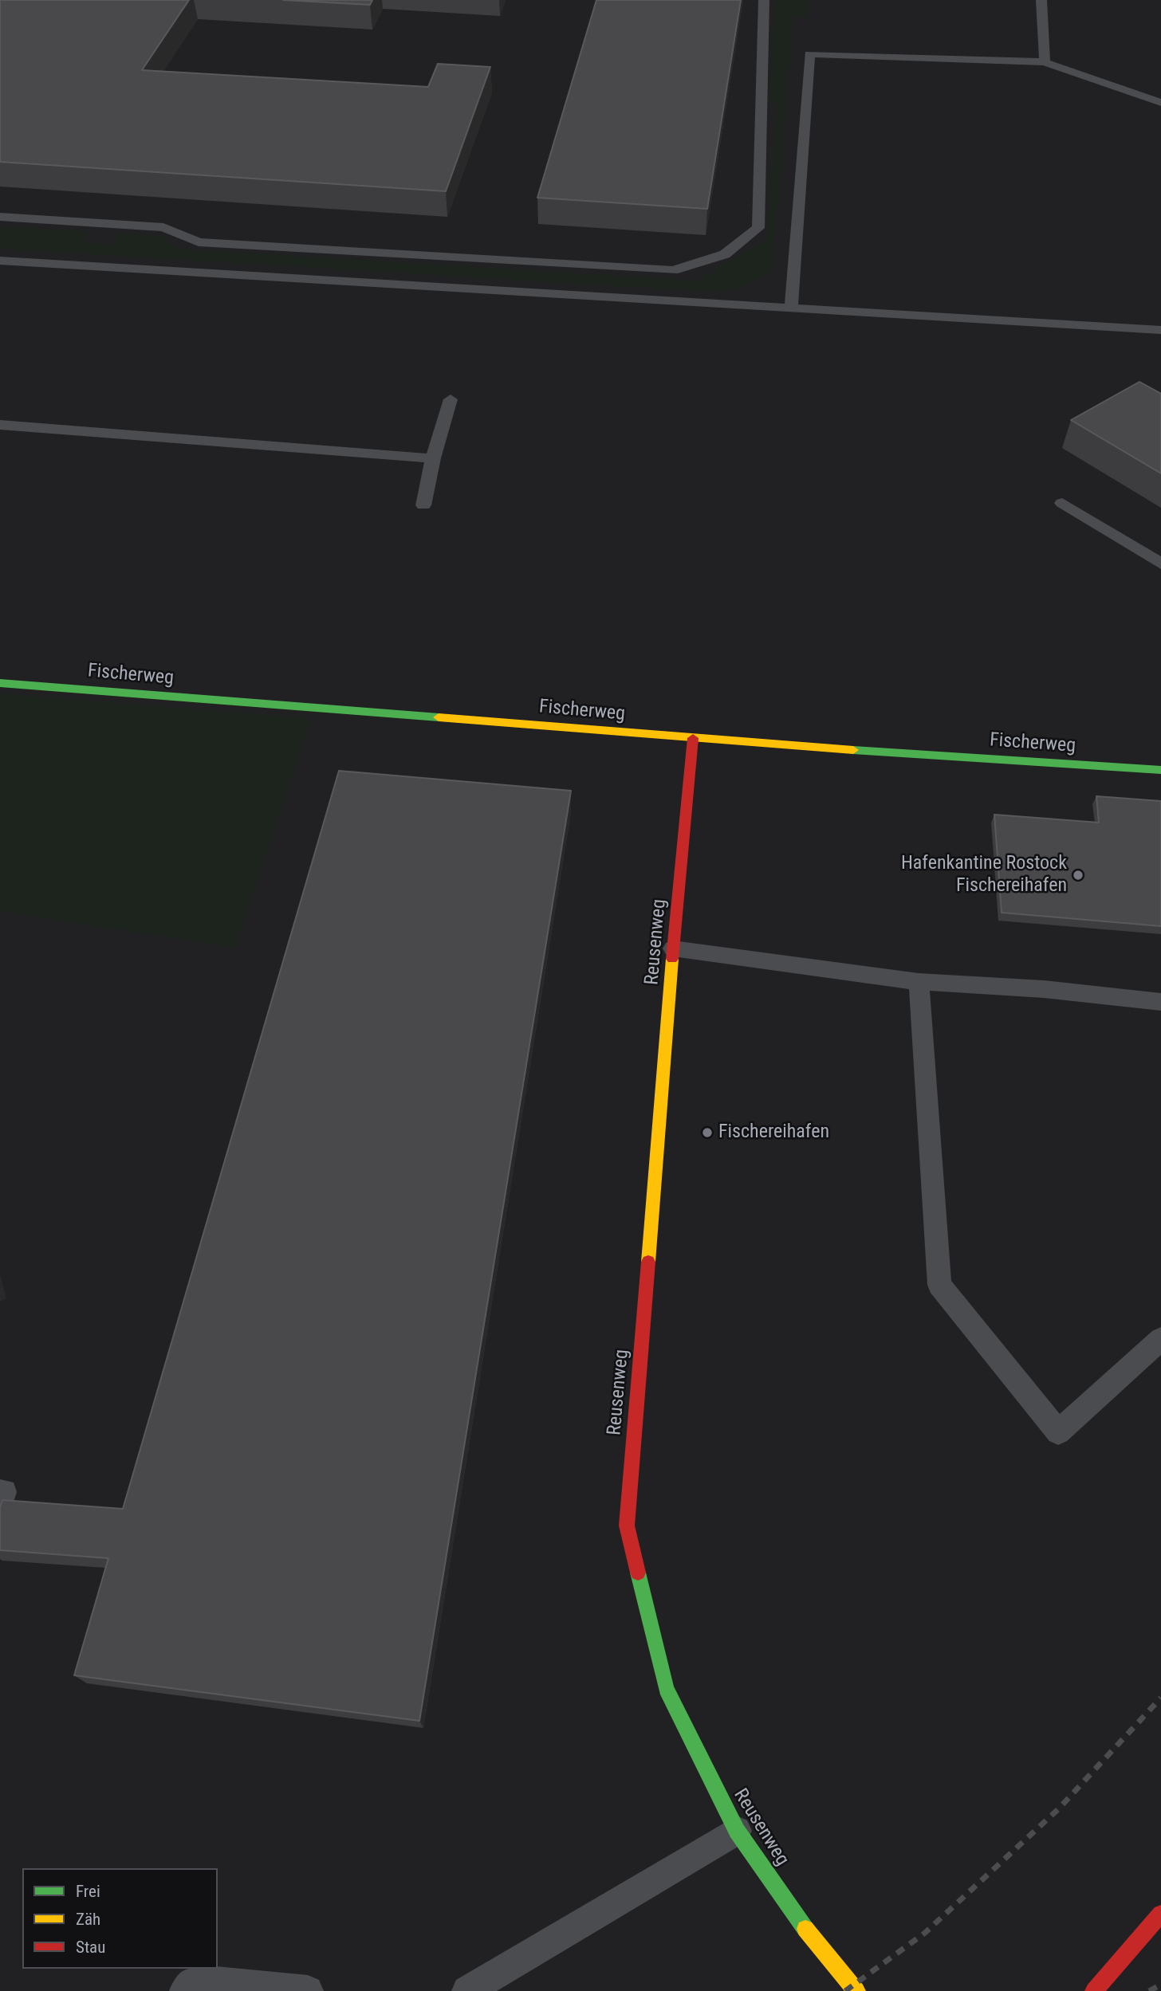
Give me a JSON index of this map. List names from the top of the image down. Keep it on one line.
{"streets":{"street":["Fischerweg","Reusenweg"]},"crossings":[["Fischerweg","Reusenweg"]],"places":["Hafenkantine Rostock Fischereihafen","Fischereihafen"],"legend":["Frei","Zäh","Stau"]}
